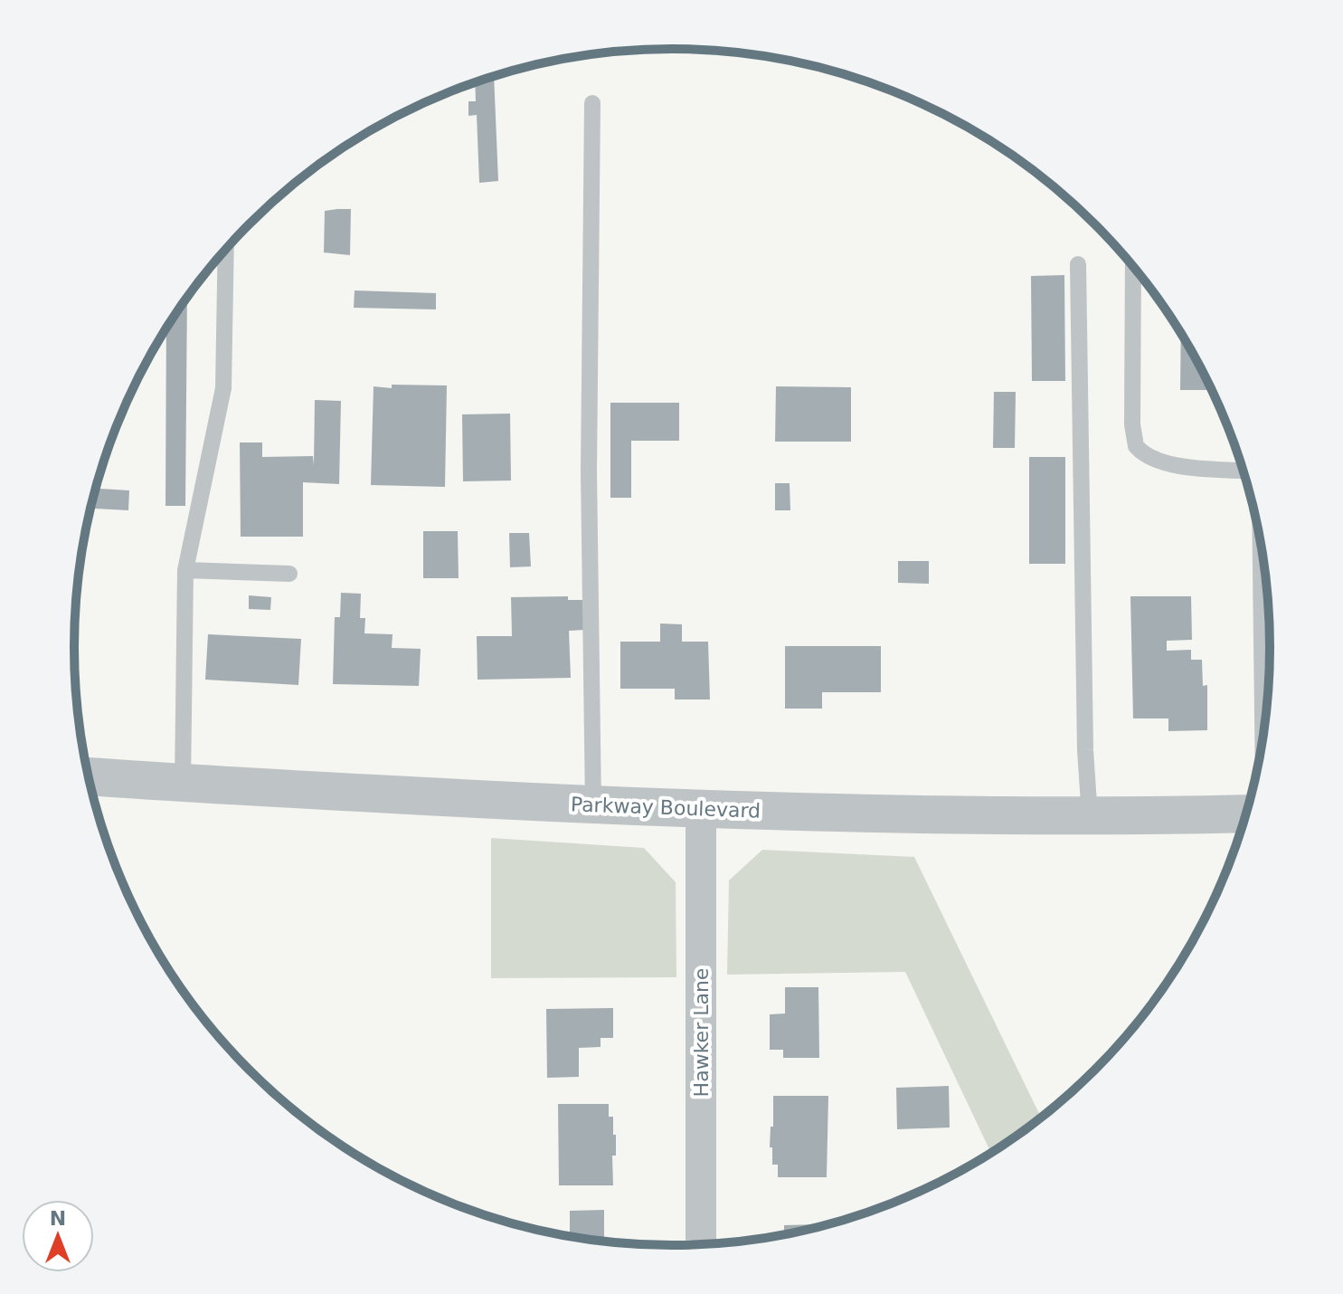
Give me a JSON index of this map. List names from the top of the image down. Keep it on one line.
{"streets":{"street":["Parkway Boulevard","Hawker Lane"]},"crossings":[["Parkway Boulevard","Hawker Lane"]],"north":"top"}
